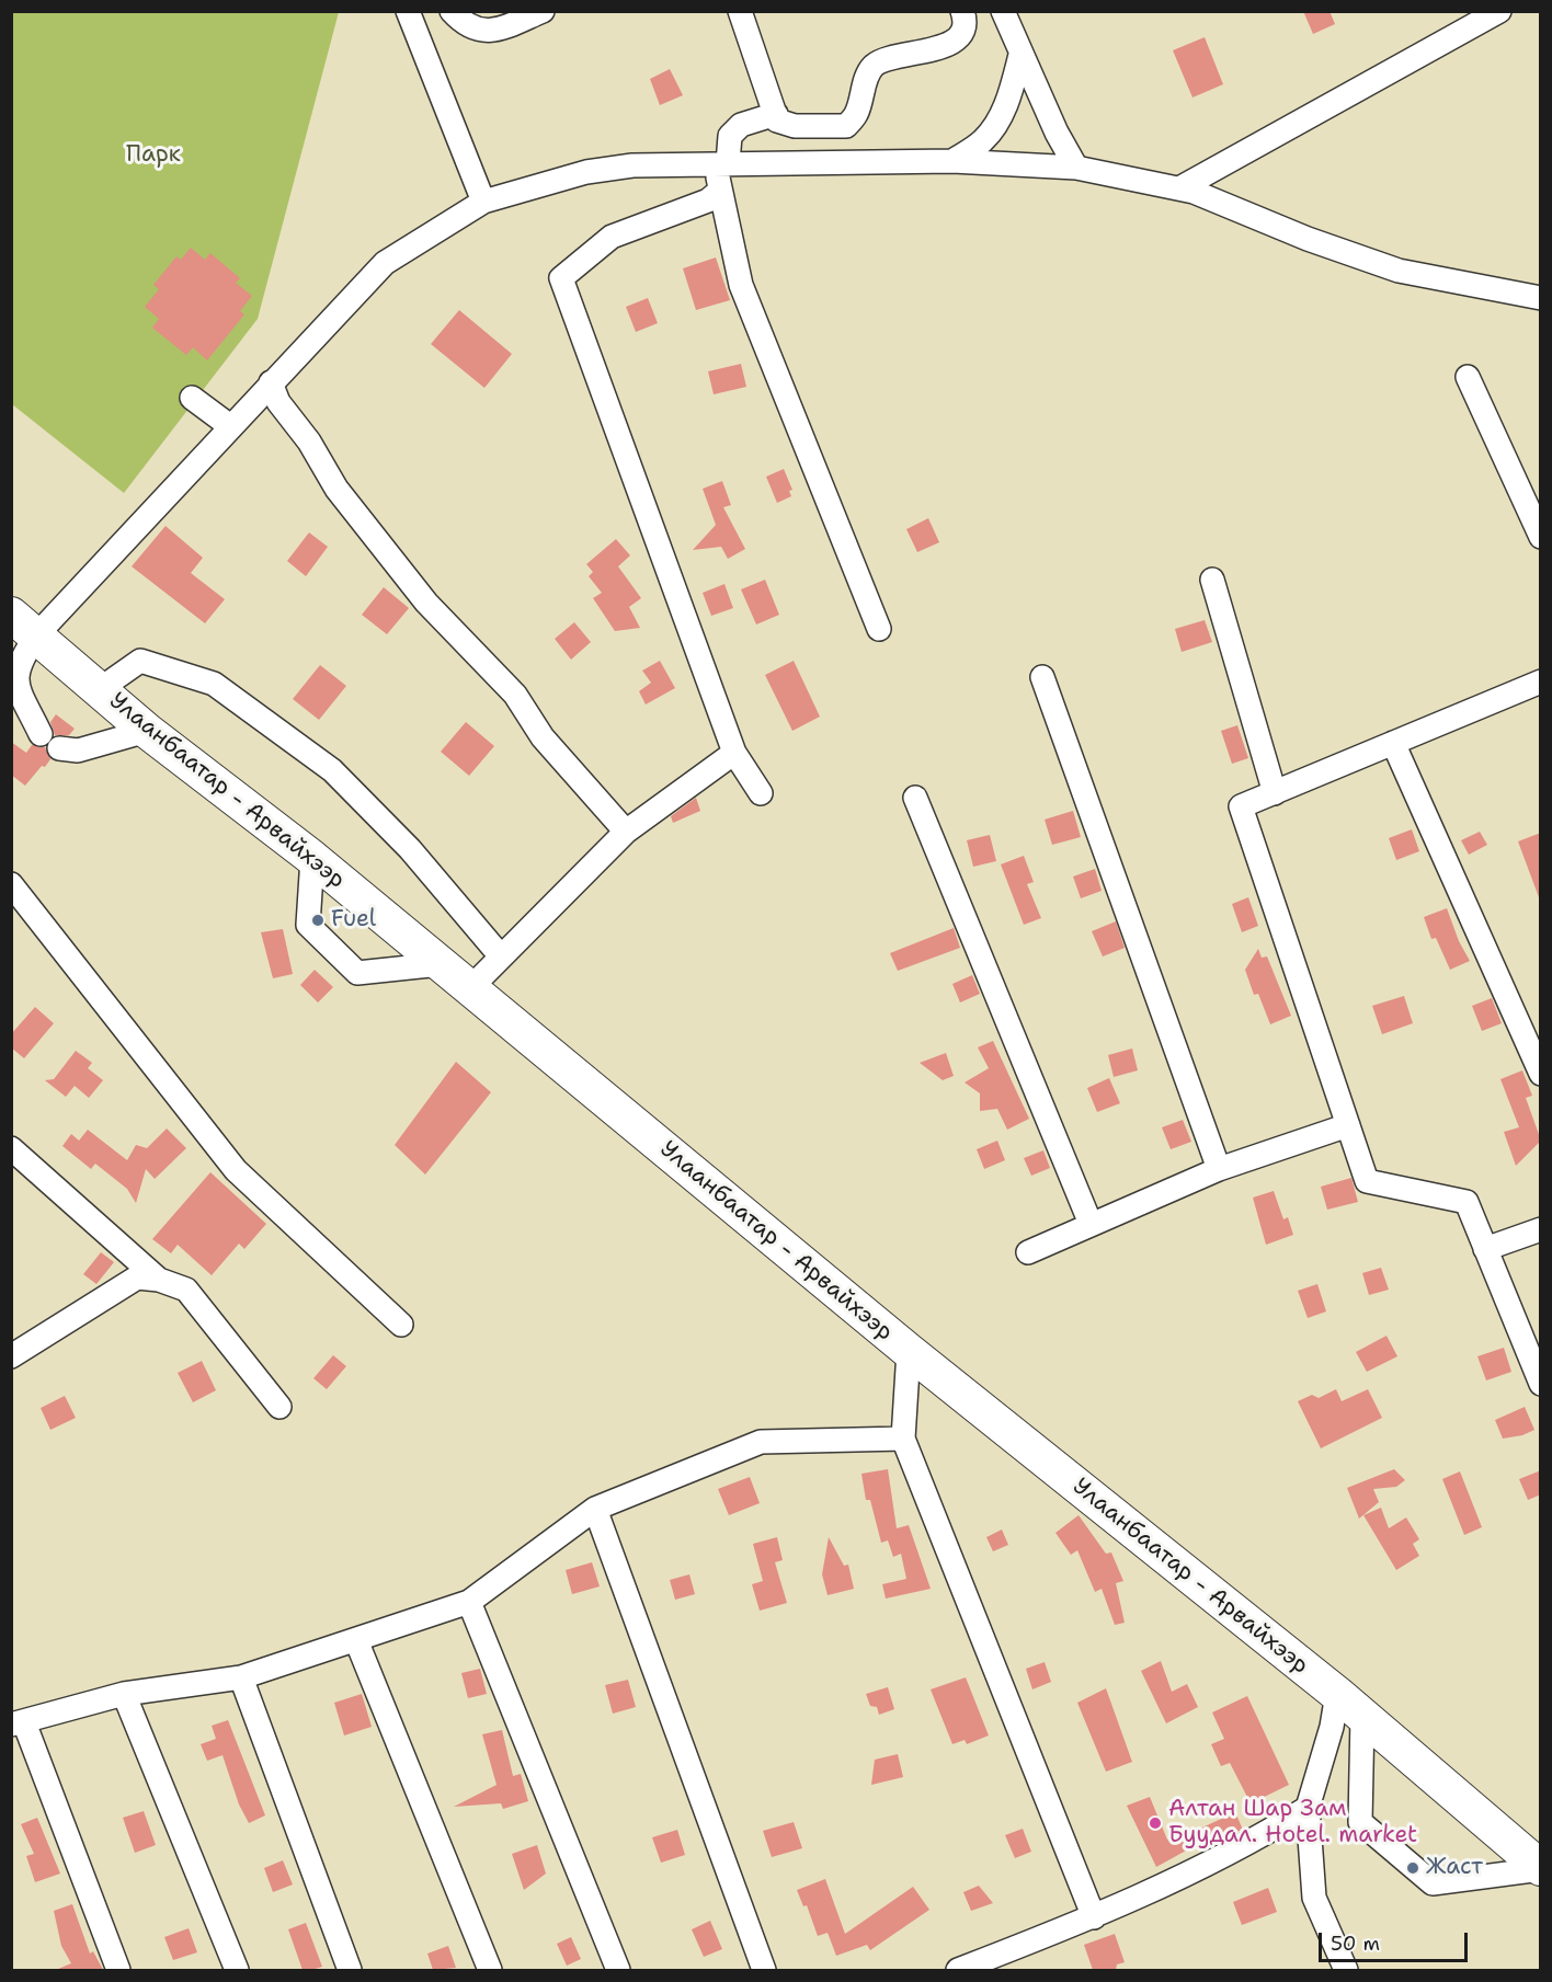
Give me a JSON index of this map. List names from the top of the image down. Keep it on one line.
{"streets":{"highway":["Улаанбаатар - Арвайхээр"]},"parks":["Парк"],"places":["Fuel","Алтан Шар Зам Буудал. Hotel. market","Жаст"],"scale_bar":"50 m"}
